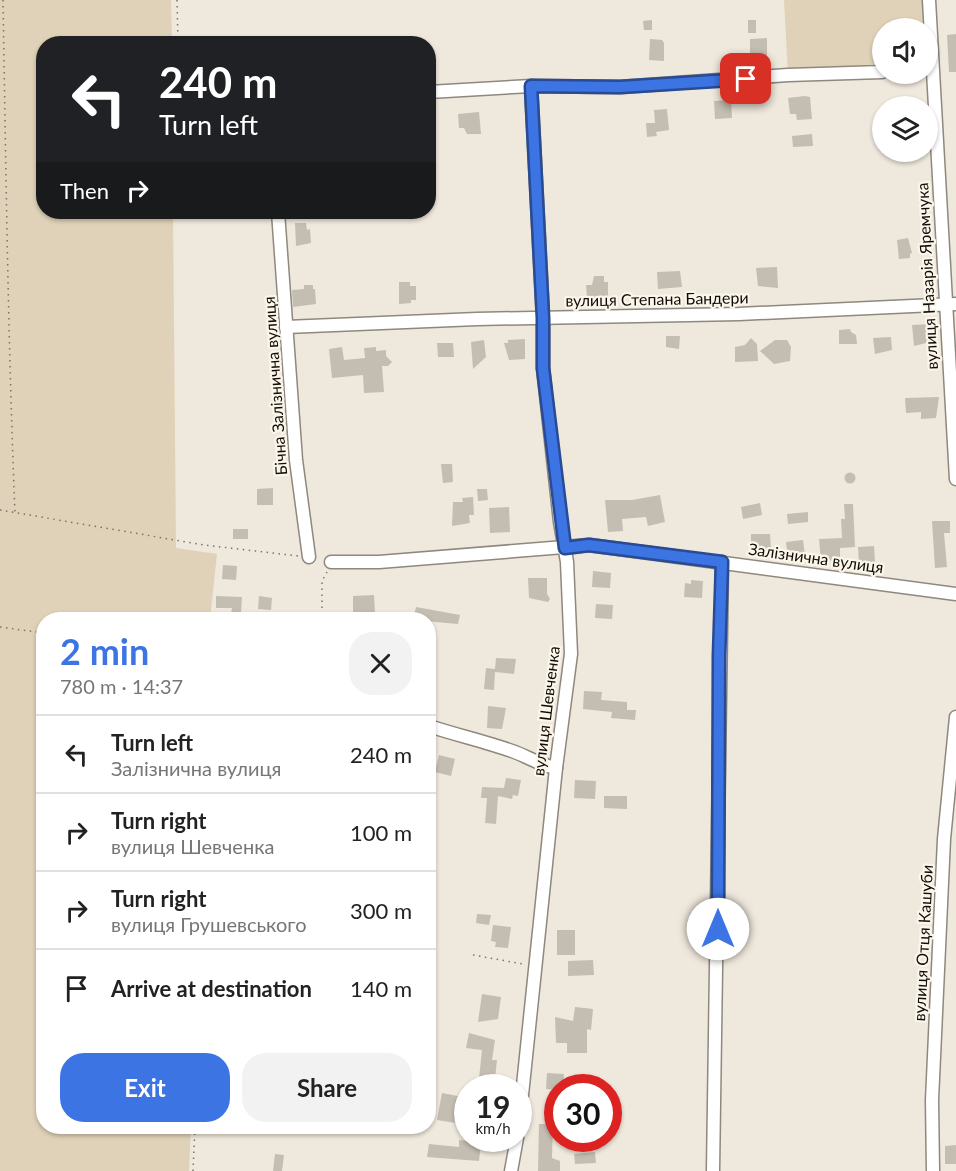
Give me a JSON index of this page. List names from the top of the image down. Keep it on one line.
{"streets":{"street":["вулиця Назарія Яремчука","вулиця Степана Бандери","Бічна Залізнична вулиця","Залізнична вулиця","вулиця Шевченка","вулиця Отця Кашуби"]},"crossings":[["вулиця Назарія Яремчука","вулиця Степана Бандери"],["вулиця Степана Бандери","Бічна Залізнична вулиця"],["вулиця Степана Бандери","вулиця Шевченка"],["Залізнична вулиця","вулиця Шевченка"]],"page":{"turn":["240 m","Turn left"],"then":"Then","heading":["2 min","780 m · 14:37"],"list":[{"name":"Turn left","note":"Залізнична вулиця","value":"240 m"},{"name":"Turn right","note":"вулиця Шевченка","value":"100 m"},{"name":"Turn right","note":"вулиця Грушевського","value":"300 m"},{"name":"Arrive at destination","value":"140 m"}],"buttons":["Exit","Share"],"speed":"19 km/h","limit":"30"}}
